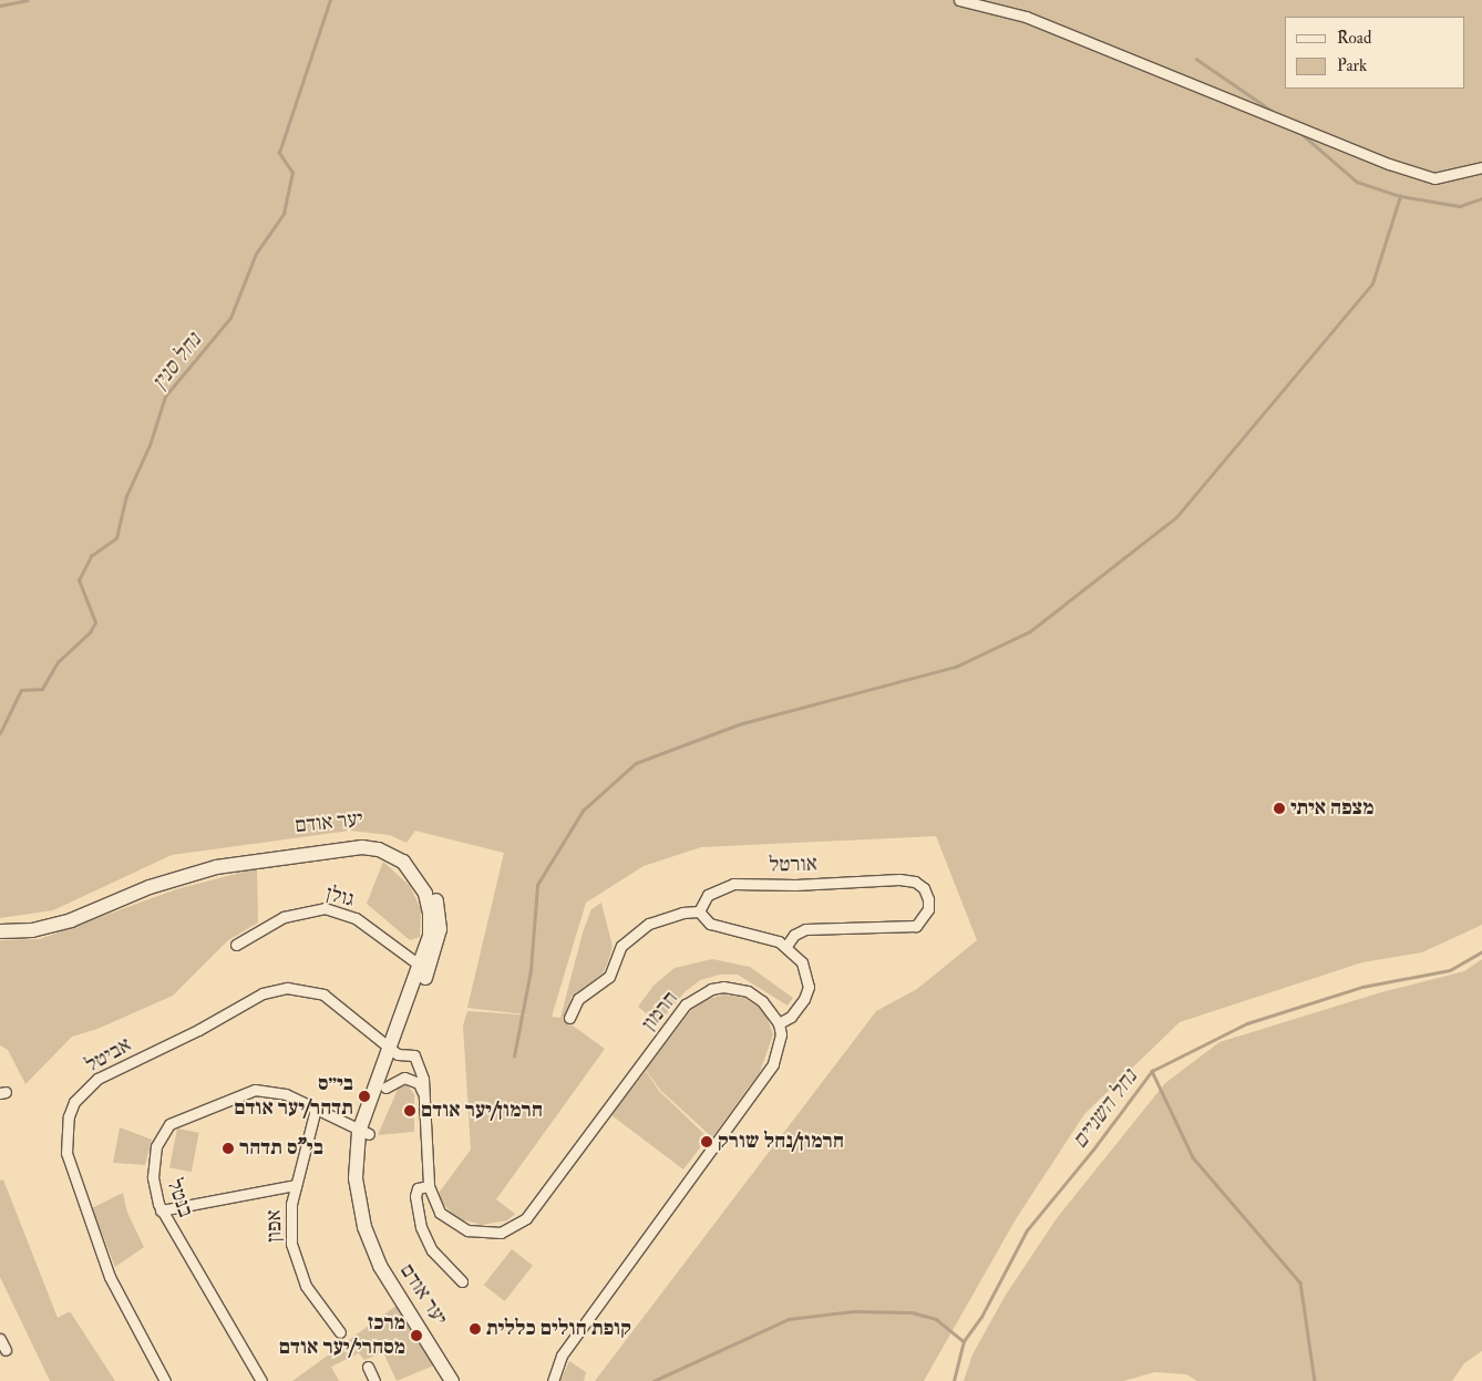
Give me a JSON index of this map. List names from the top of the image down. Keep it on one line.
{"streets":{"street":["יער אודם","אורטל","גולן","חרמון","אביטל","בנטל","אפון"]},"crossings":[["יער אודם","גולן"],["יער אודם","חרמון"],["יער אודם","אביטל"],["יער אודם","בנטל"],["חרמון","אביטל"],["בנטל","אפון"]],"water":["נחל סנין","נחל השניים"],"places":["מצפה איתי","בי״ס תדהר/יער אודם","חרמון/יער אודם","חרמון/נחל שורק","בי\"ס תדהר","קופת חולים כללית","מרכז מסחרי/יער אודם"],"legend":["Road","Park"]}
